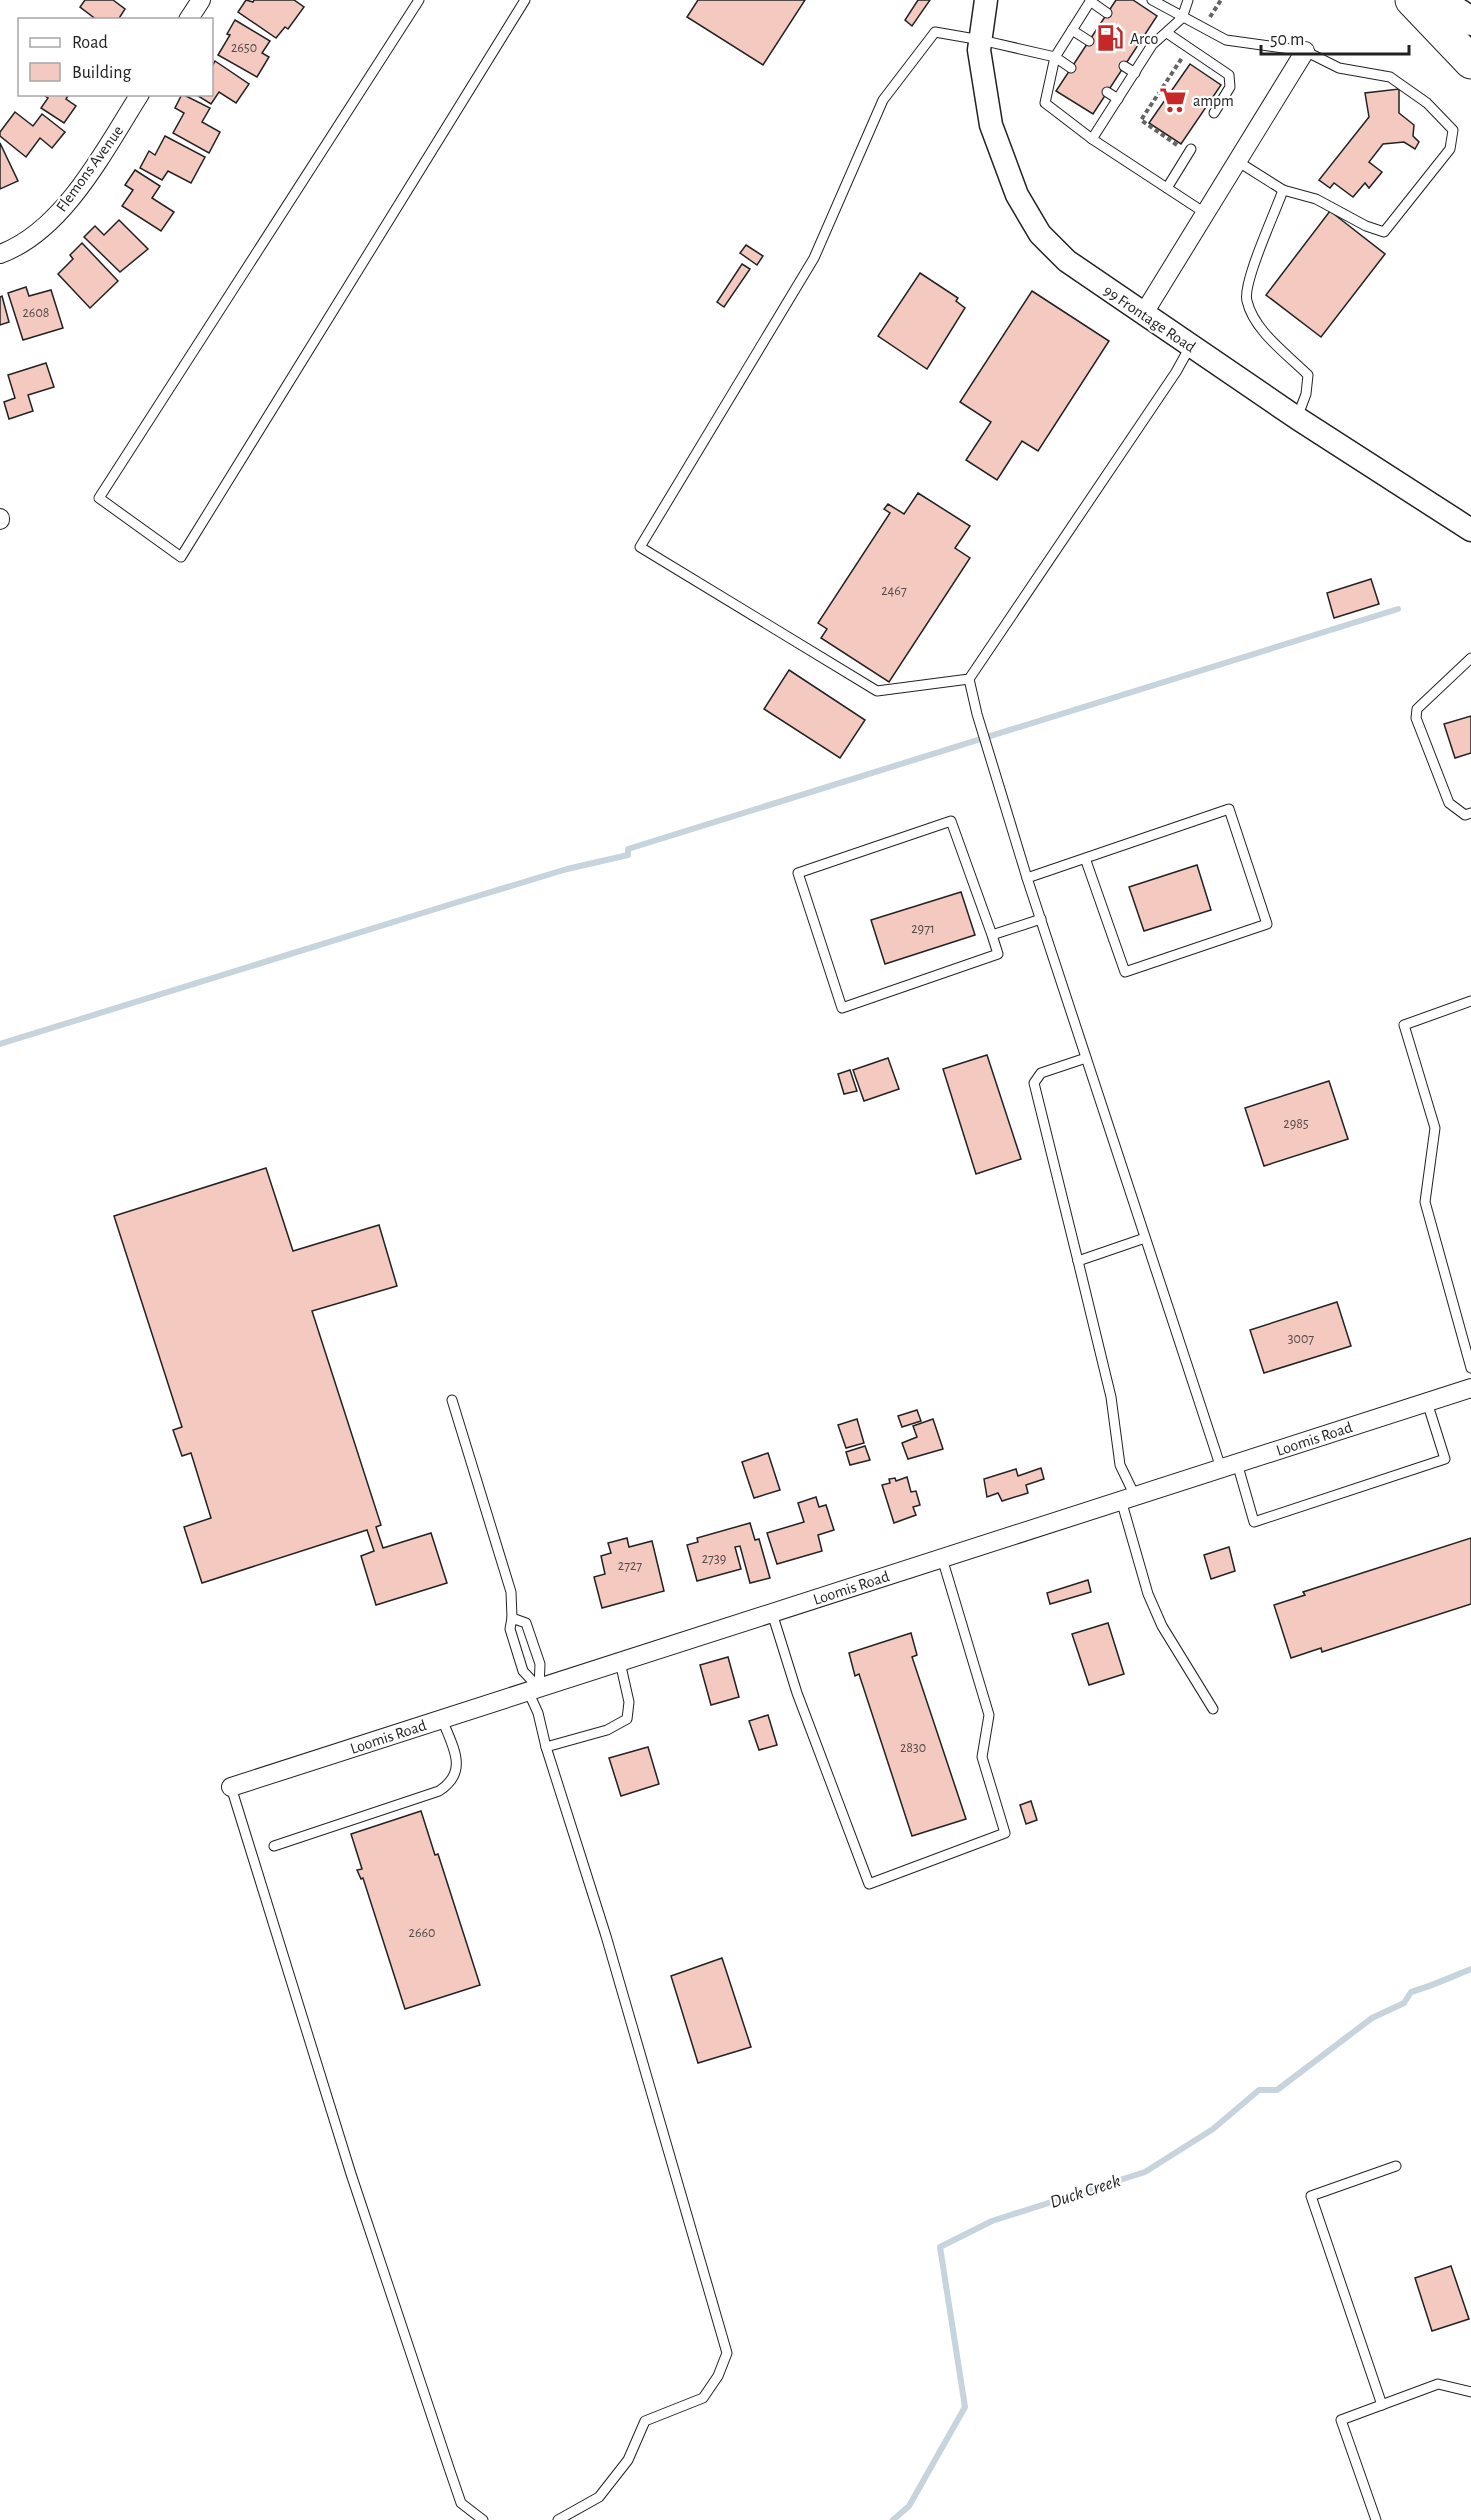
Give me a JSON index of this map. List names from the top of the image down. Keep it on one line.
{"streets":{"street":["Flemons Avenue","99 Frontage Road","Loomis Road"]},"water":["Duck Creek"],"places":{"fuel station":["Arco"],"supermarket":["ampm"]},"house_numbers":["2650","2608","2467","2971","2985","3007","2739","2727","2830","2660"],"legend":["Road","Building"],"scale_bar":"50 m"}
